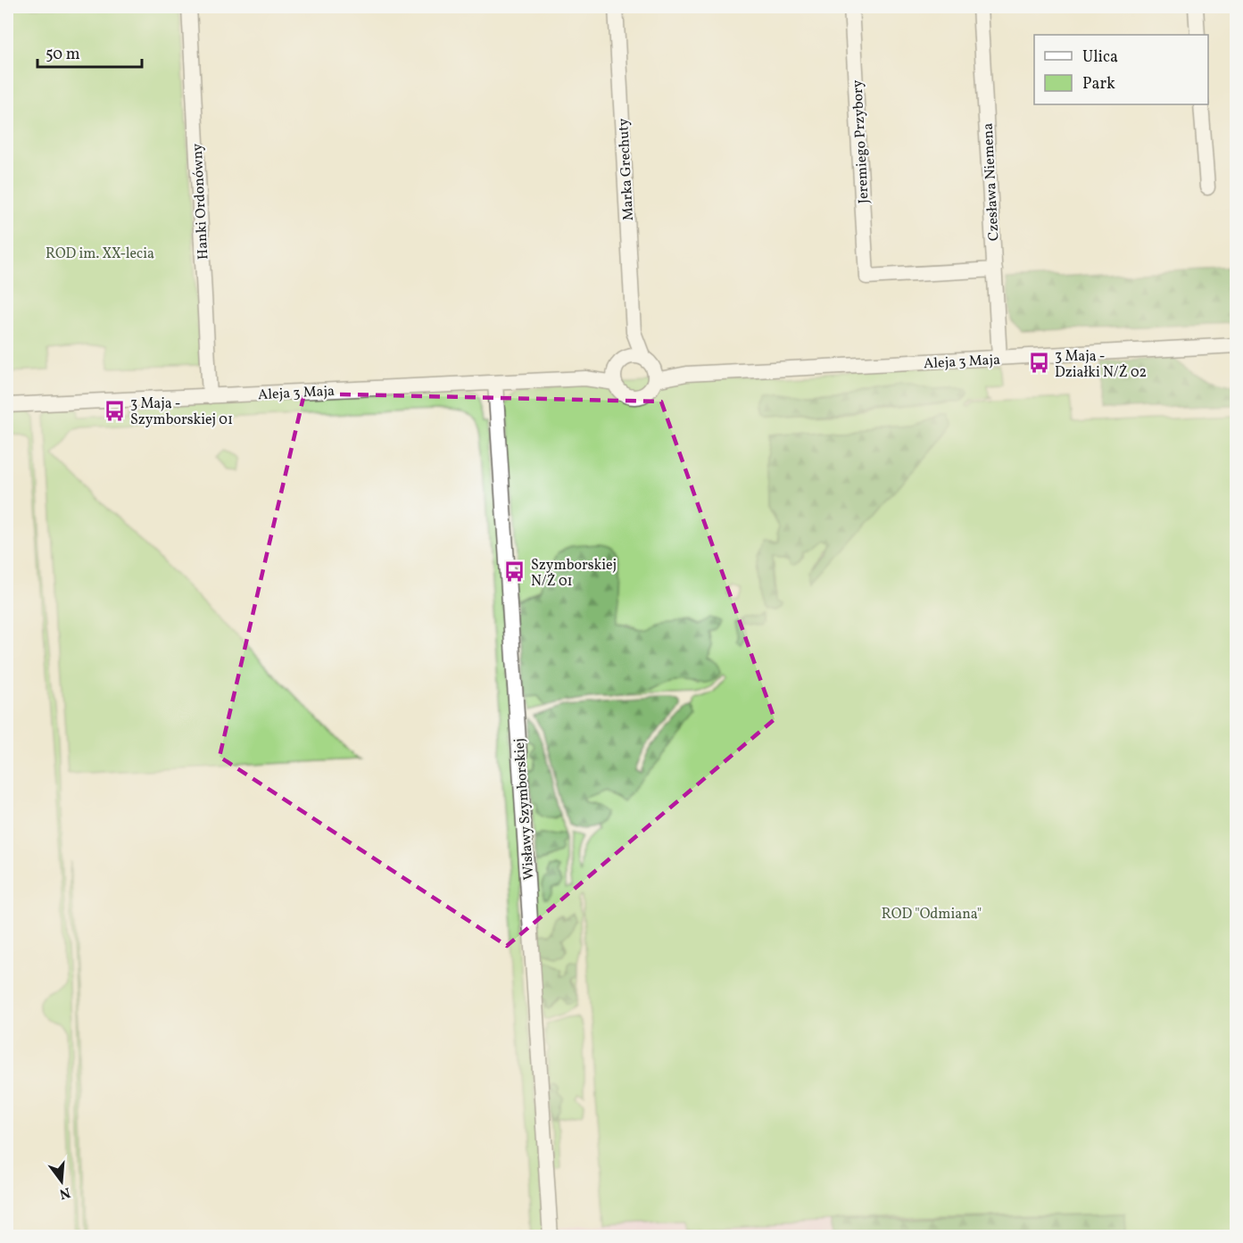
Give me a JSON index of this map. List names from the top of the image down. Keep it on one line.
{"streets":{"street":["Jeremiego Przybory","Marka Grechuty","Czesława Niemena","Hanki Ordonówny","Aleja 3 Maja","Wisławy Szymborskiej"]},"crossings":[["Jeremiego Przybory","Czesława Niemena"],["Marka Grechuty","Aleja 3 Maja"],["Czesława Niemena","Aleja 3 Maja"],["Hanki Ordonówny","Aleja 3 Maja"],["Aleja 3 Maja","Wisławy Szymborskiej"]],"parks":["ROD im. XX-lecia","ROD \"Odmiana\""],"places":{"bus stop":["3 Maja - Działki N/Ż 02","3 Maja - Szymborskiej 01","Szymborskiej N/Ż 01"]},"legend":["Ulica","Park"],"scale_bar":"50 m","north":"bottom"}
